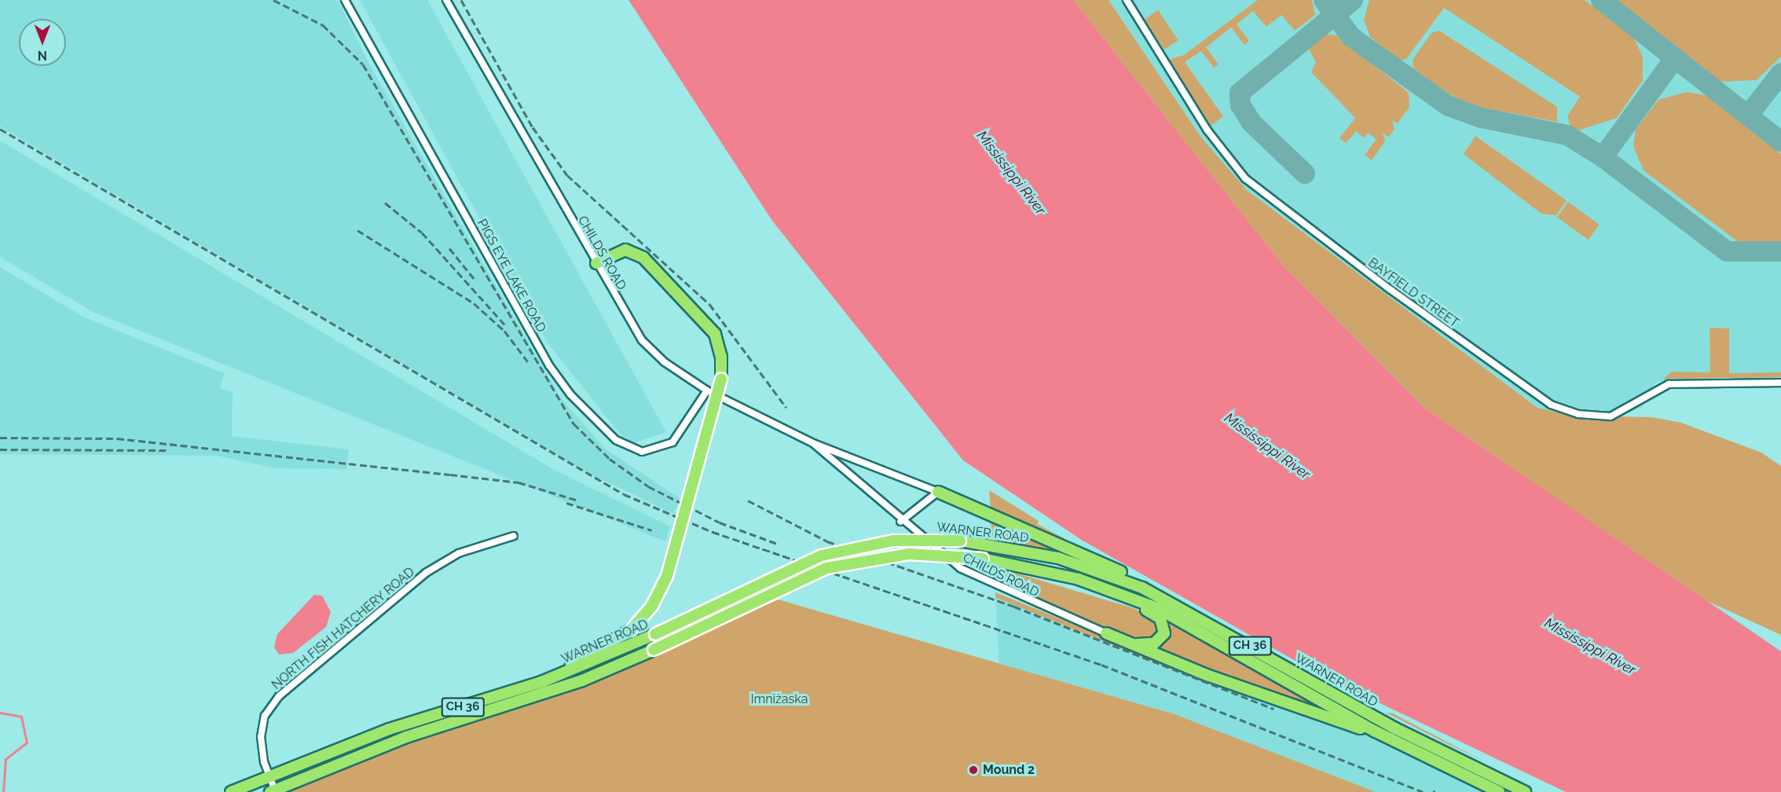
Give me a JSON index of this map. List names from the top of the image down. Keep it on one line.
{"streets":{"highway":["WARNER ROAD","CH 36"],"street":["CHILDS ROAD","PIGS EYE LAKE ROAD","BAYFIELD STREET","NORTH FISH HATCHERY ROAD"]},"crossings":[["CHILDS ROAD","PIGS EYE LAKE ROAD"],["WARNER ROAD","NORTH FISH HATCHERY ROAD"]],"water":["Mississippi River"],"parks":["Imniżaska"],"places":["Mound 2"],"north":"bottom"}
